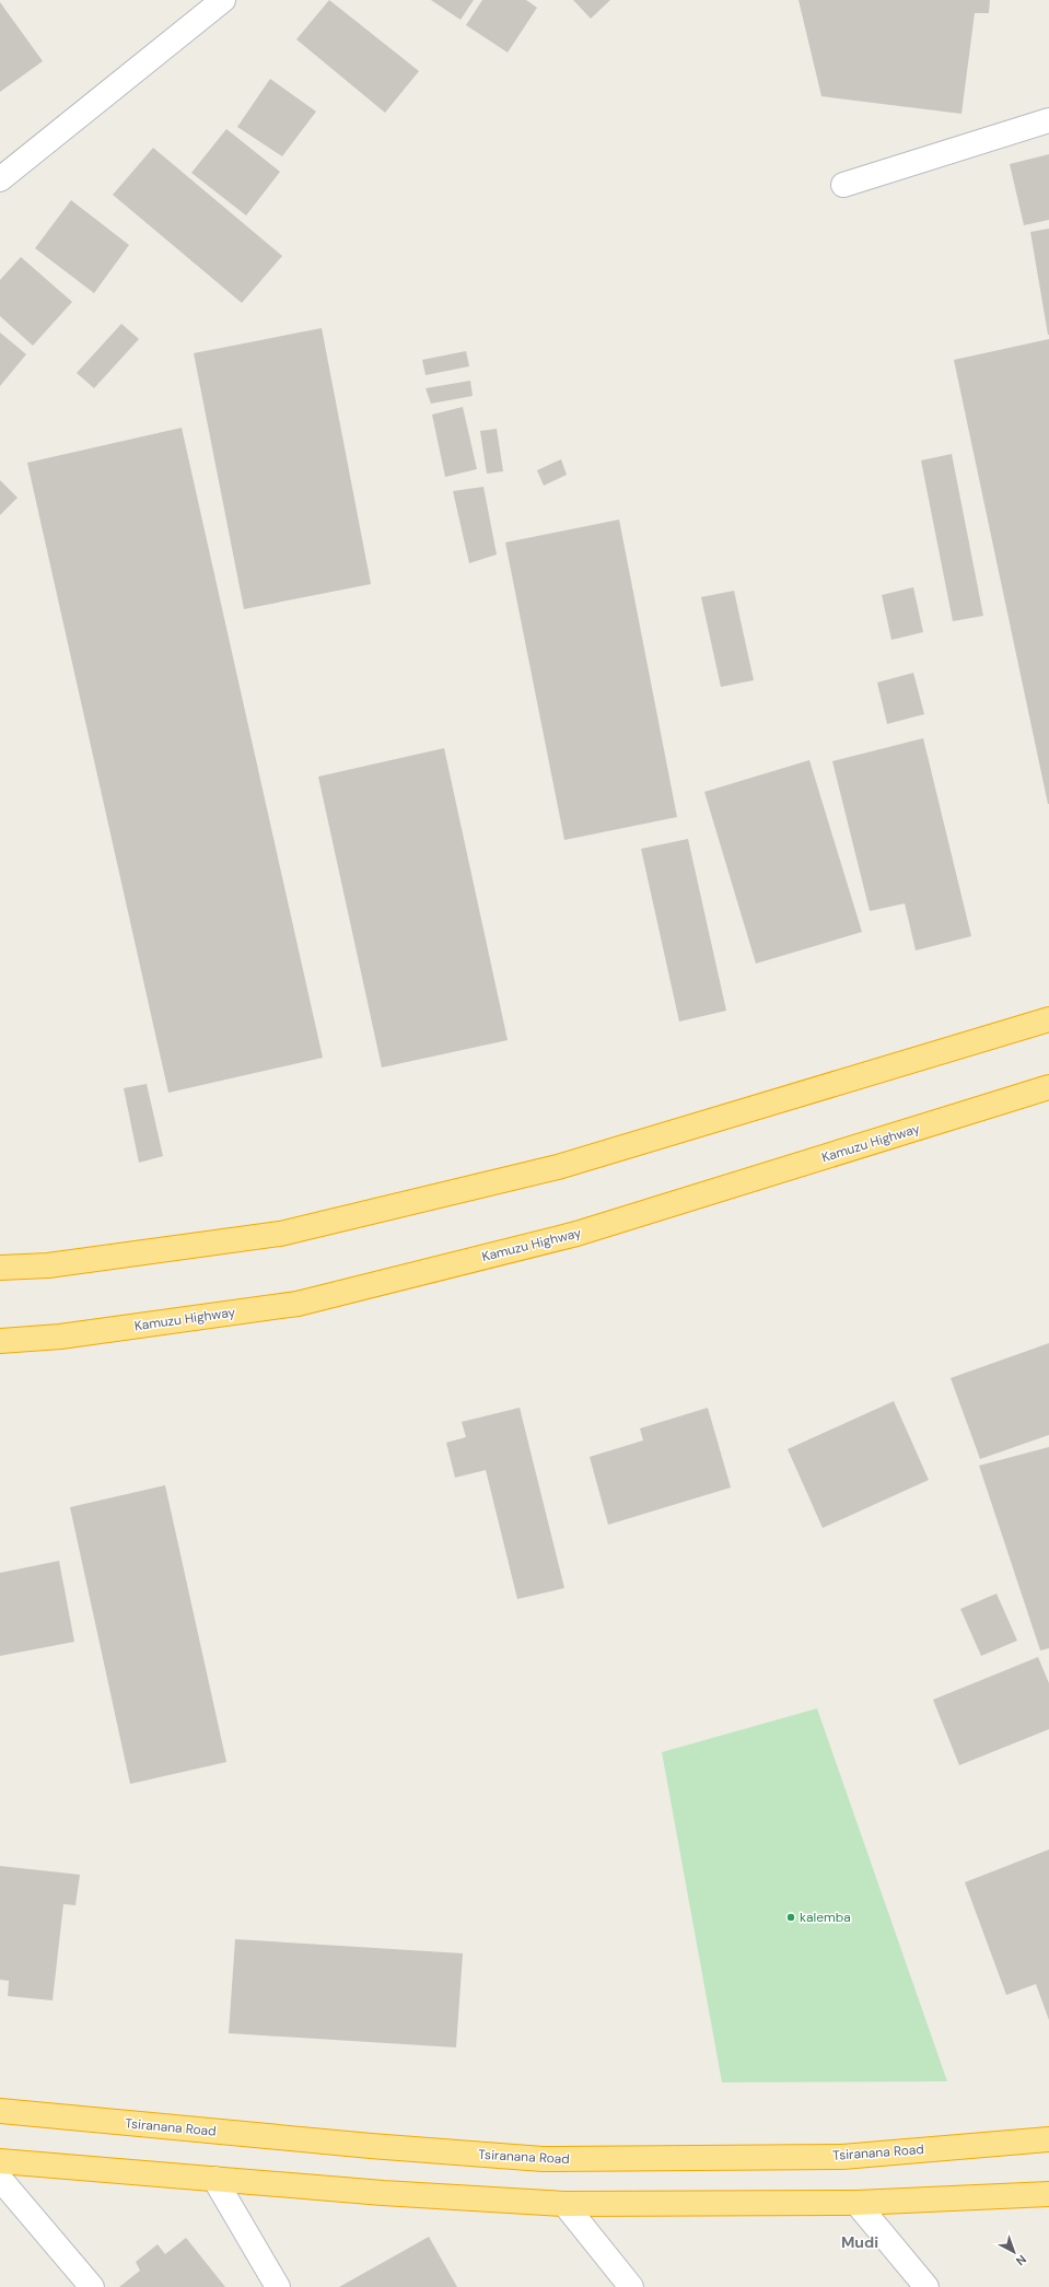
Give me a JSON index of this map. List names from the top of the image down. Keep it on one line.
{"streets":{"highway":["Kamuzu Highway","Tsiranana Road"]},"districts":["Mudi"],"places":["kalemba"],"north":"bottom right"}
